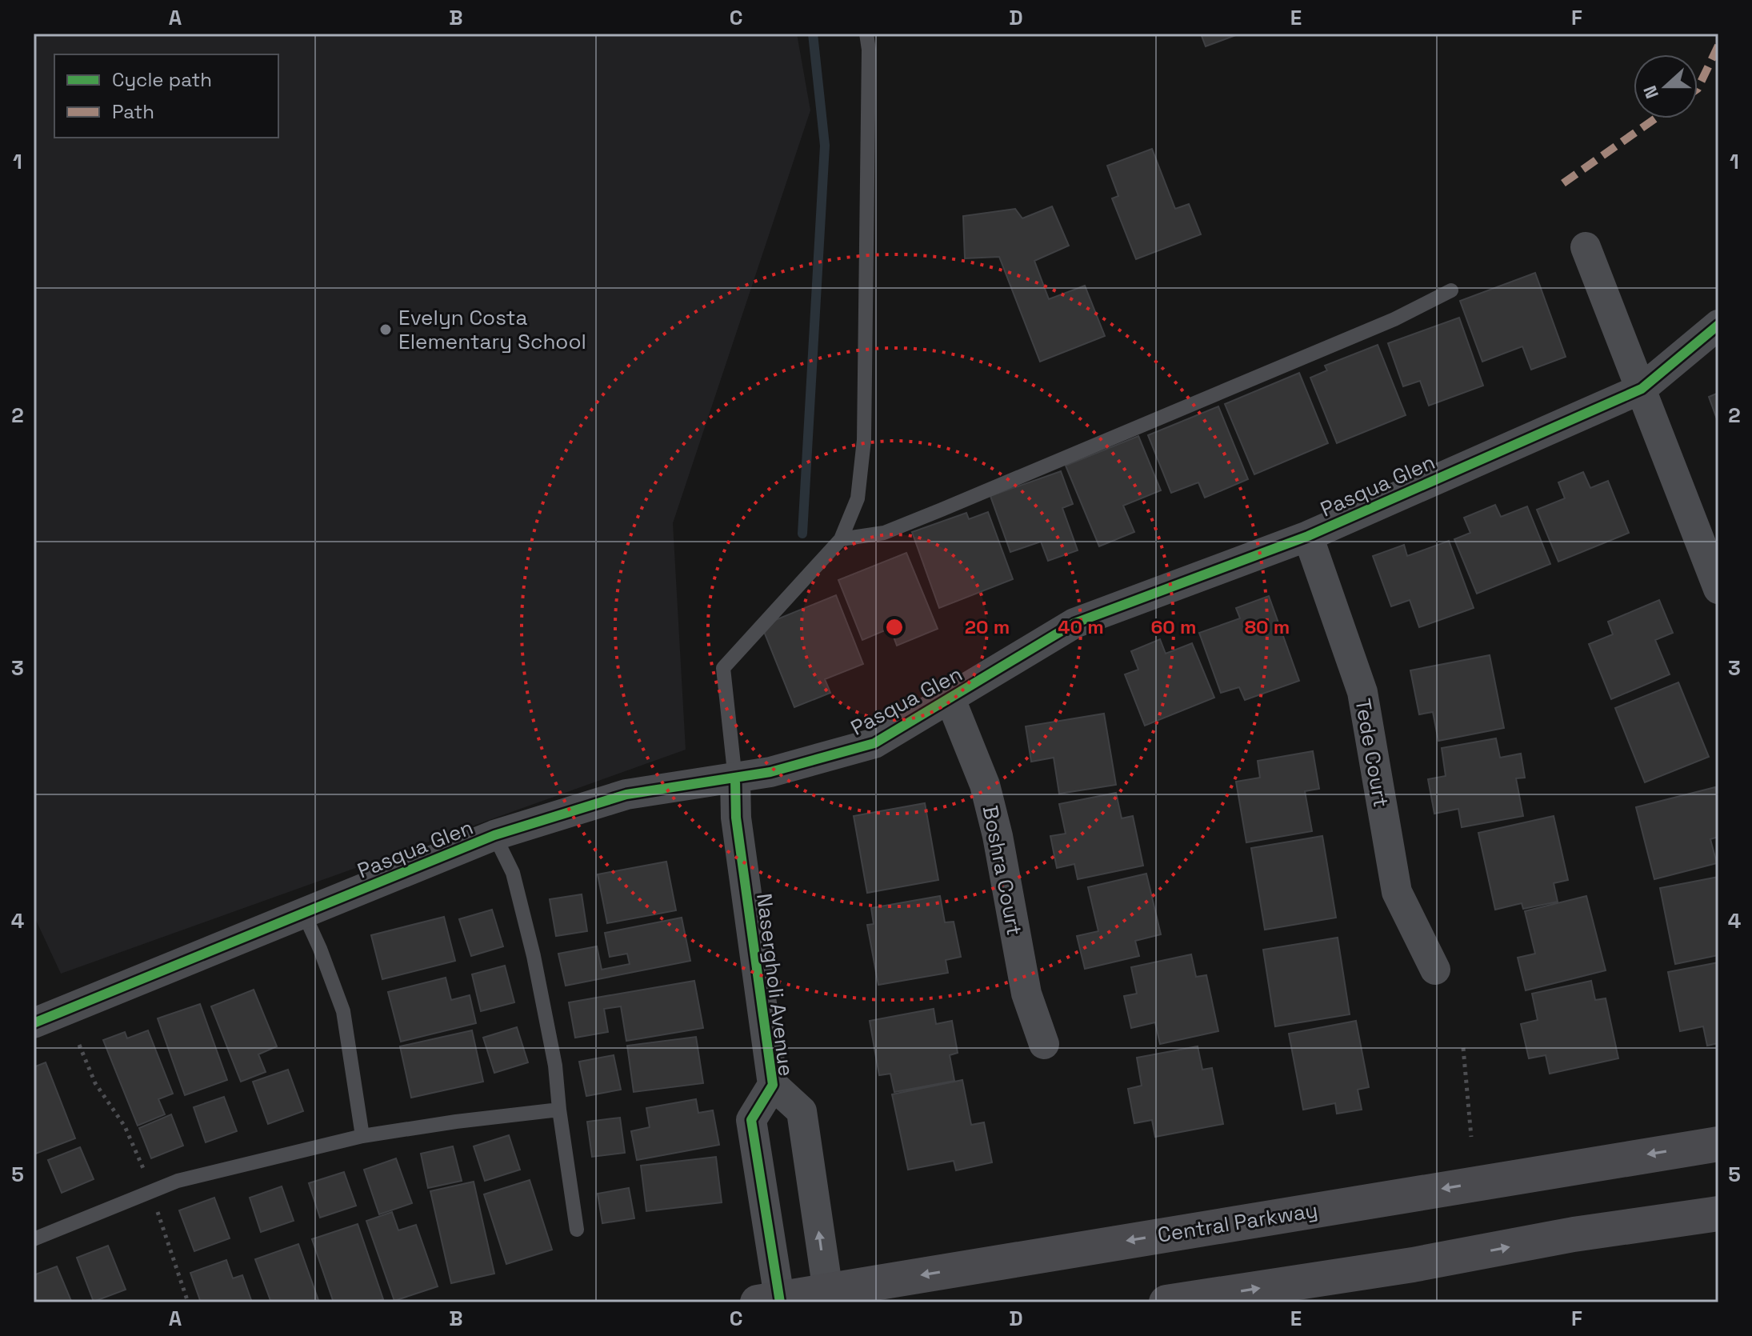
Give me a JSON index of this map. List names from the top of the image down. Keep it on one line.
{"streets":{"main road":["Central Parkway"],"street":["Pasqua Glen","Tede Court","Boshra Court","Nasergholi Avenue"]},"crossings":[["Pasqua Glen","Tede Court"],["Pasqua Glen","Boshra Court"],["Pasqua Glen","Nasergholi Avenue"],["Nasergholi Avenue","Central Parkway"]],"places":["Evelyn Costa Elementary School"],"legend":["Cycle path","Path"],"north":"left","grid":{"columns":["A","B","C","D","E","F"],"rows":["1","2","3","4","5"]},"rings":["20 m","40 m","60 m","80 m"]}
